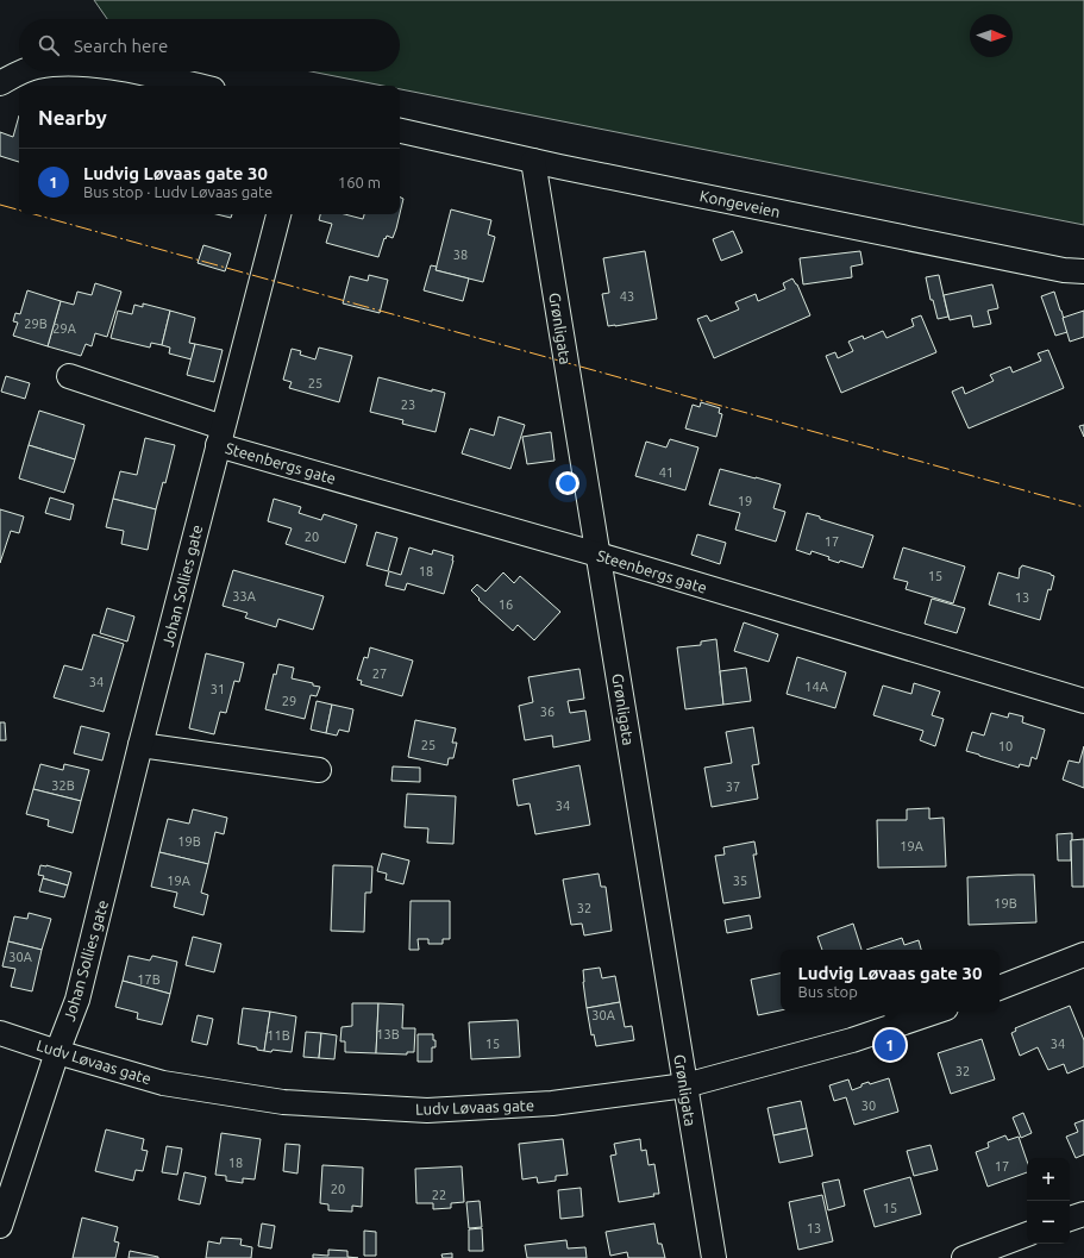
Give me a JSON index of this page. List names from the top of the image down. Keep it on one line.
{"streets":{"street":["Kongeveien","Grønligata","Steenbergs gate","Johan Sollies gate","Ludv Løvaas gate"]},"crossings":[["Kongeveien","Grønligata"],["Grønligata","Steenbergs gate"],["Grønligata","Ludv Løvaas gate"],["Steenbergs gate","Johan Sollies gate"],["Johan Sollies gate","Ludv Løvaas gate"]],"house_numbers":["38","43","29B","29A","25","23","41","19","20","17","18","15","33A","13","16","27","34","14A","31","29","36","25","10","32B","37","34","19B","19A","19A","35","19B","32","30A","17B","30A","13B","11B","15","34","32","30","18","17","20","22","15","13"],"north":"right","page":{"search":"Search here","heading":"Nearby","list":[{"mark":"1","name":"Ludvig Løvaas gate 30","note":"Bus stop · Ludv Løvaas gate","value":"160 m"}],"popup":["Ludvig Løvaas gate 30","Bus stop"],"pins":"1","map_buttons":["+","−"]}}
